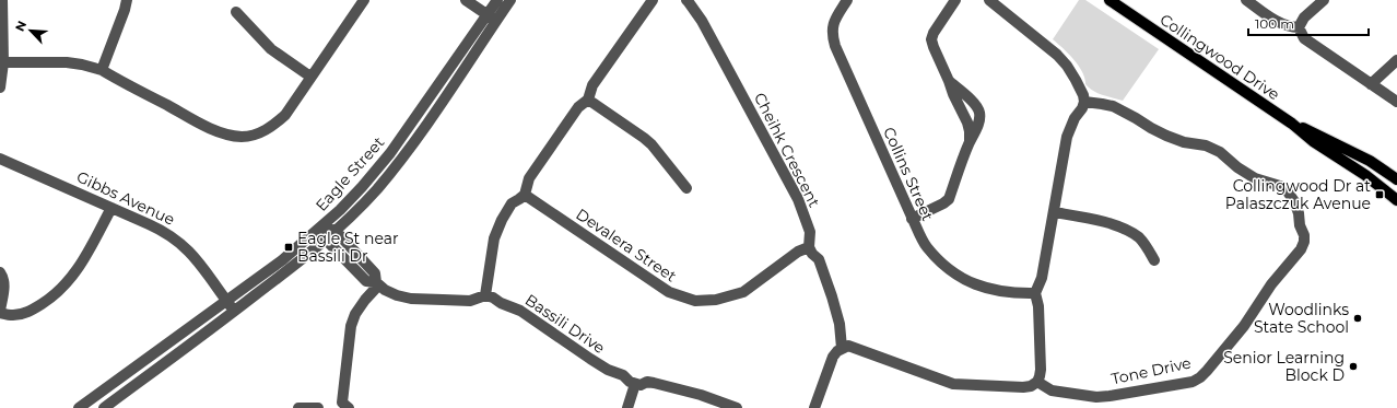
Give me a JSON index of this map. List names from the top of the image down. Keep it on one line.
{"streets":{"main road":["Collingwood Drive"],"street":["Cheihk Crescent","Eagle Street","Collins Street","Gibbs Avenue","Devalera Street","Bassili Drive","Tone Drive"]},"crossings":[["Cheihk Crescent","Devalera Street"],["Eagle Street","Gibbs Avenue"]],"places":{"transit":["Collingwood Dr at Palaszczuk Avenue","Eagle St near Bassili Dr"],"other":["Woodlinks State School","Senior Learning Block D"]},"scale_bar":"100 m","north":"top left"}
